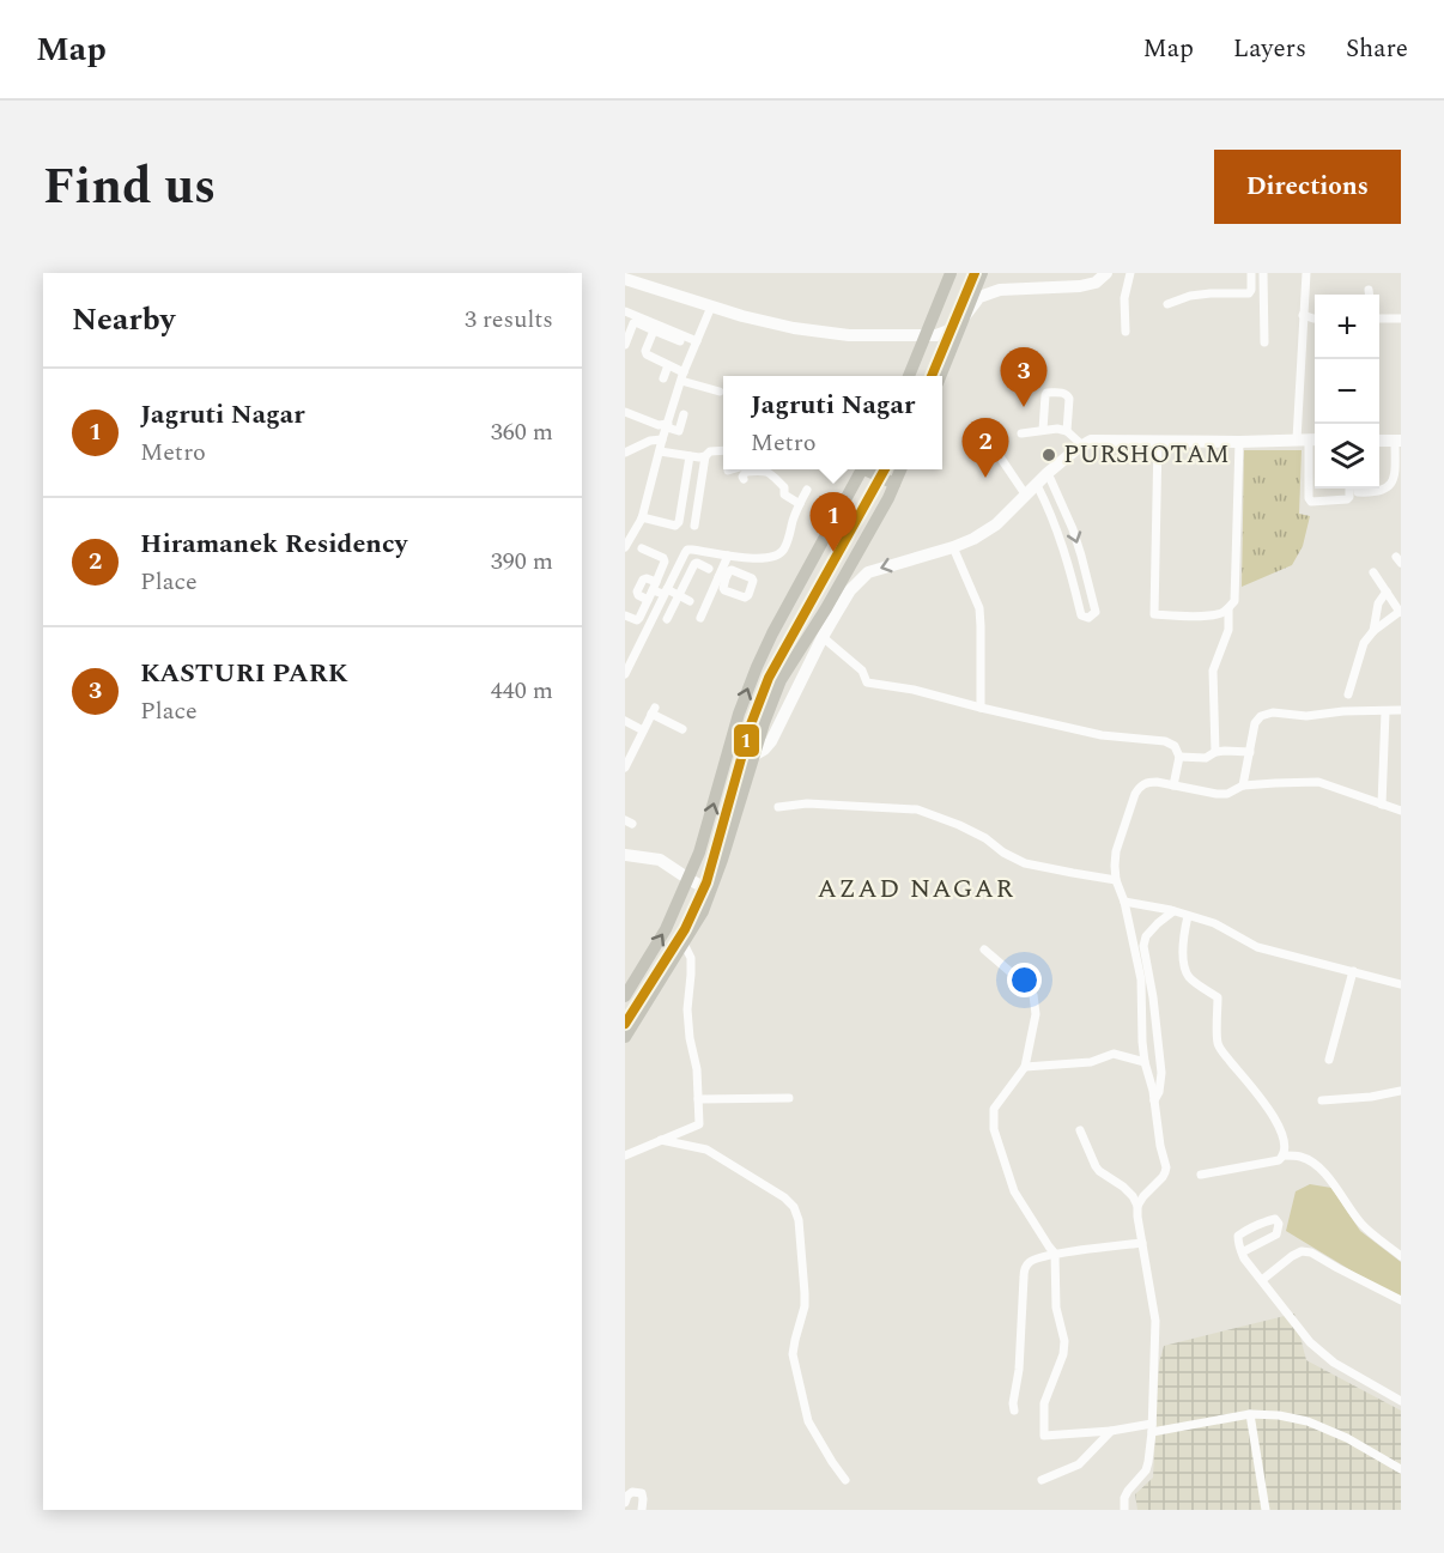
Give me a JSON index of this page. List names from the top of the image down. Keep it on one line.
{"districts":["AZAD NAGAR"],"places":["PURSHOTAM"],"lines":["transit line 1"],"page":{"header":"Map","nav":["Map","Layers","Share"],"title":"Find us","buttons":"Directions","heading":["Nearby","3 results"],"map_buttons":["+","−"],"pins":["3","2","1"],"list":[{"mark":"1","name":"Jagruti Nagar","note":"Metro","value":"360 m"},{"mark":"2","name":"Hiramanek Residency","note":"Place","value":"390 m"},{"mark":"3","name":"KASTURI PARK","note":"Place","value":"440 m"}],"popup":["Jagruti Nagar","Metro"]}}
